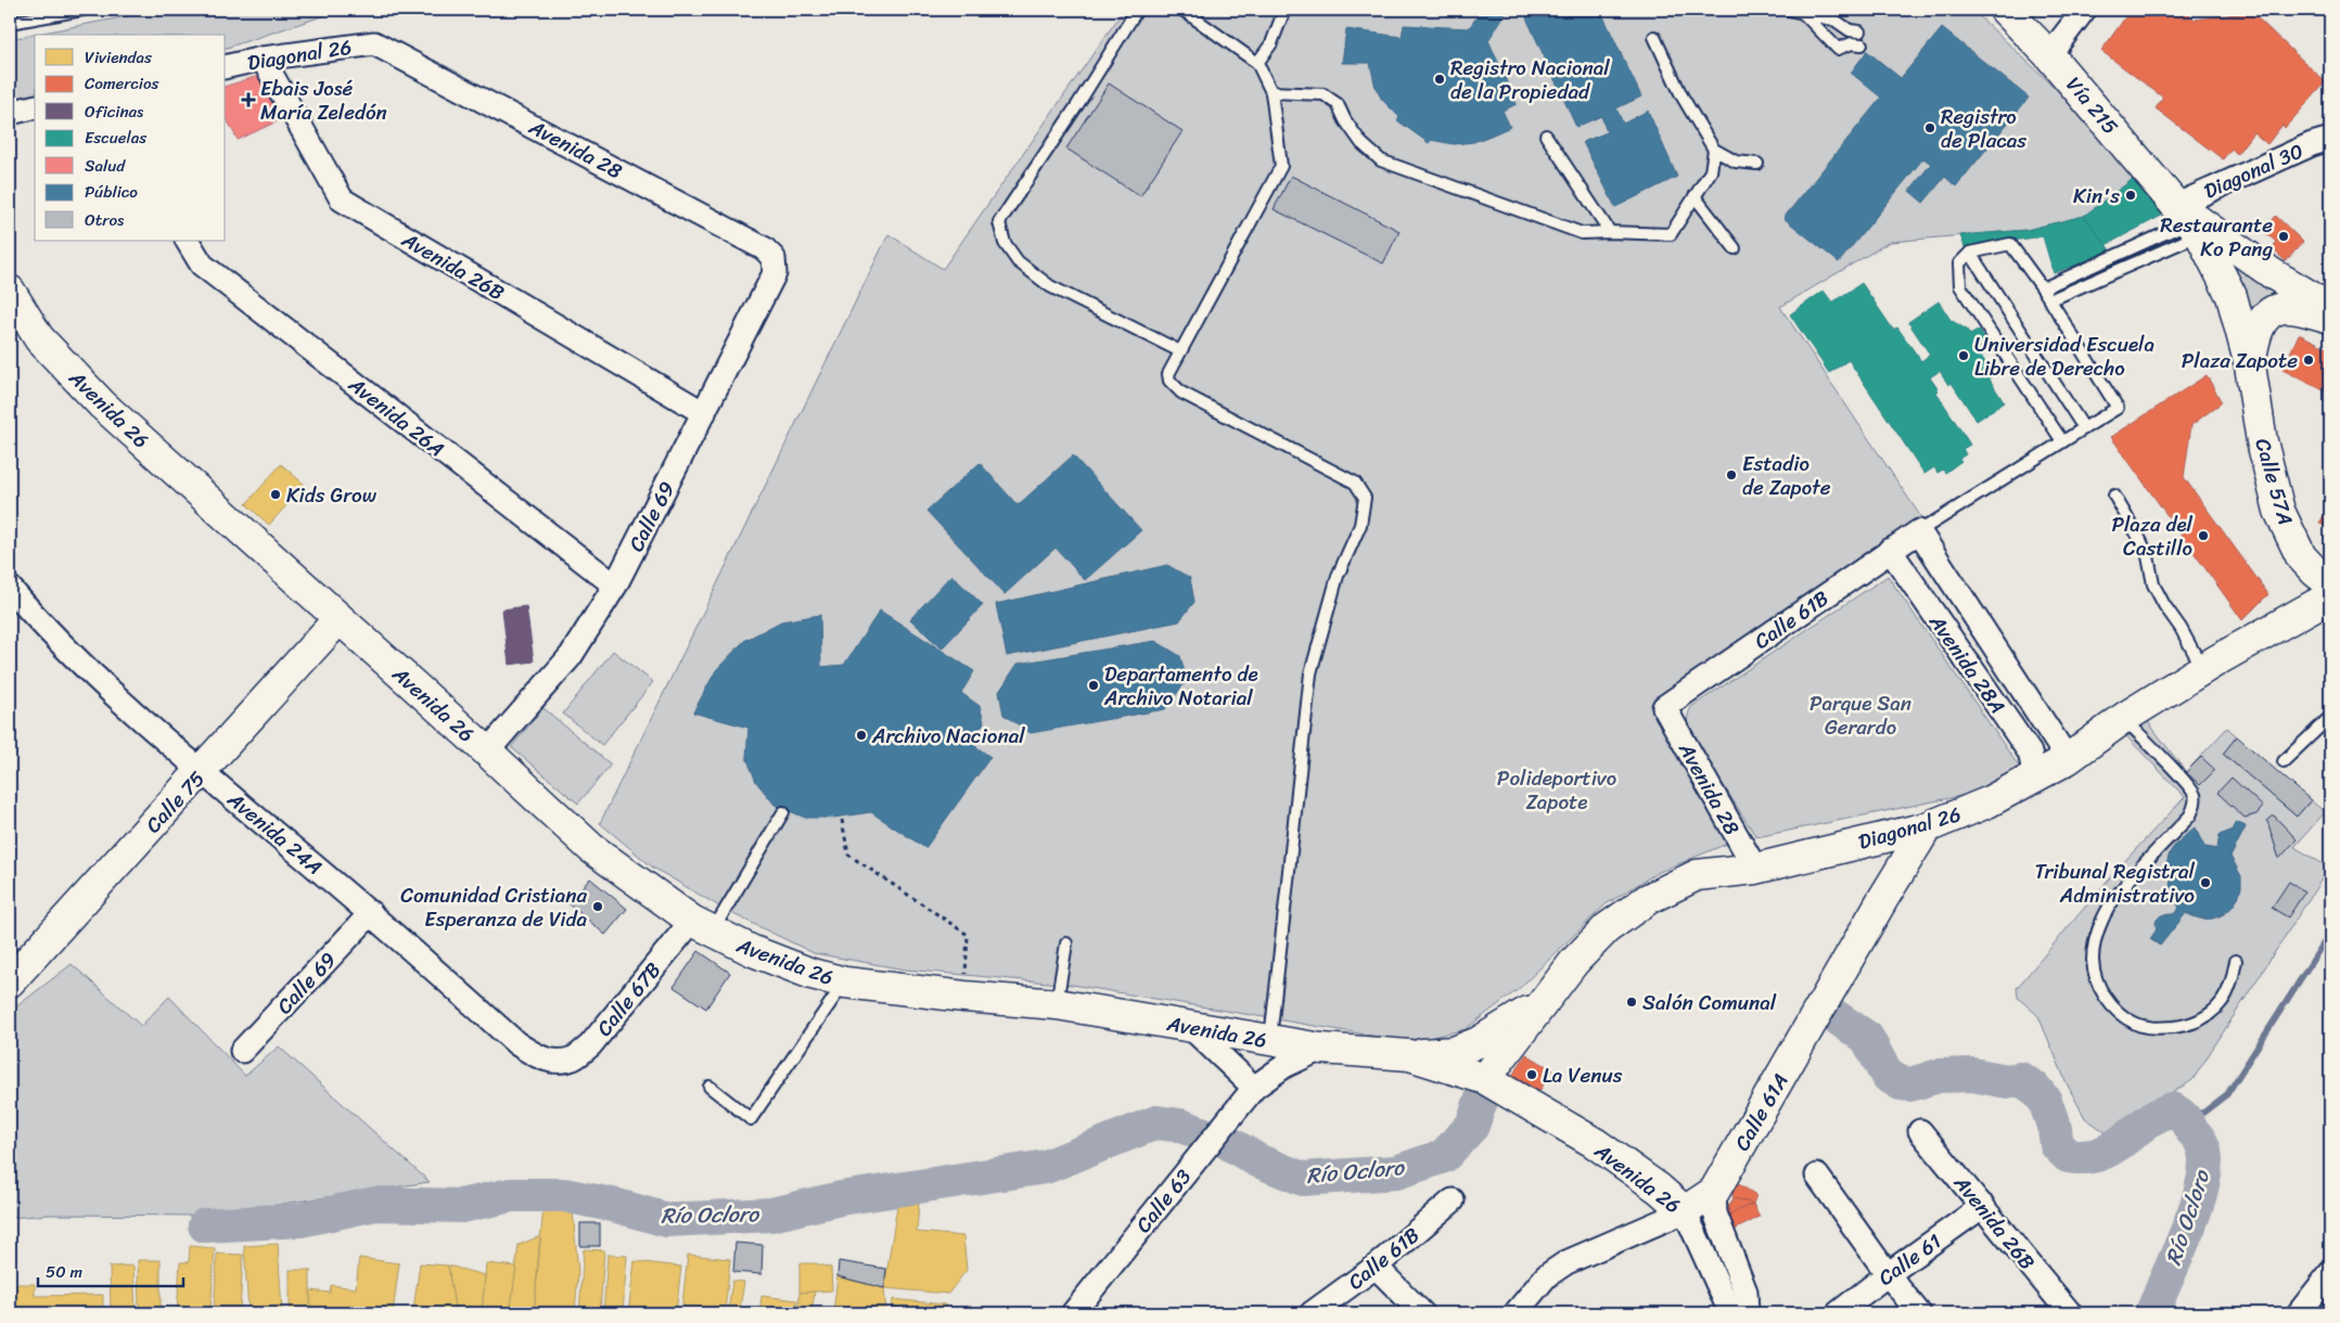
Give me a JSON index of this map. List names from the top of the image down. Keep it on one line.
{"streets":{"street":["Diagonal 26","Vía 215","Avenida 28","Diagonal 30","Avenida 26B","Avenida 26","Avenida 26A","Calle 57A","Calle 69","Calle 61B","Avenida 28A","Calle 75","Avenida 24A","Calle 67B","Calle 61A","Calle 63","Calle 61"]},"crossings":[["Diagonal 26","Avenida 28"],["Diagonal 26","Avenida 26B"],["Diagonal 26","Avenida 26"],["Diagonal 26","Calle 57A"],["Diagonal 26","Avenida 28A"],["Diagonal 26","Calle 61A"],["Vía 215","Diagonal 30"],["Vía 215","Calle 57A"],["Avenida 28","Calle 69"],["Avenida 28","Calle 61B"],["Avenida 26B","Calle 69"],["Avenida 26B","Calle 61"],["Avenida 26","Calle 69"],["Avenida 26","Calle 75"],["Avenida 26","Calle 67B"],["Avenida 26","Calle 61A"],["Avenida 26","Calle 63"],["Avenida 26A","Calle 69"],["Calle 69","Avenida 24A"],["Calle 61B","Avenida 28A"],["Calle 75","Avenida 24A"],["Avenida 24A","Calle 67B"]],"water":["Río Ocloro"],"parks":["Parque San Gerardo","Polideportivo Zapote"],"places":{"other":["Registro Nacional de la Propiedad","Registro de Placas","Kin's","Restaurante Ko Pang","Universidad Escuela Libre de Derecho","Plaza Zapote","Estadio de Zapote","Kids Grow","Plaza del Castillo","Departamento de Archivo Notarial","Archivo Nacional","Tribunal Registral Administrativo","Comunidad Cristiana Esperanza de Vida","Salón Comunal","La Venus"],"health":["Ebais José María Zeledón"]},"legend":["Viviendas","Comercios","Oficinas","Escuelas","Salud","Público","Otros"],"scale_bar":"50 m"}
